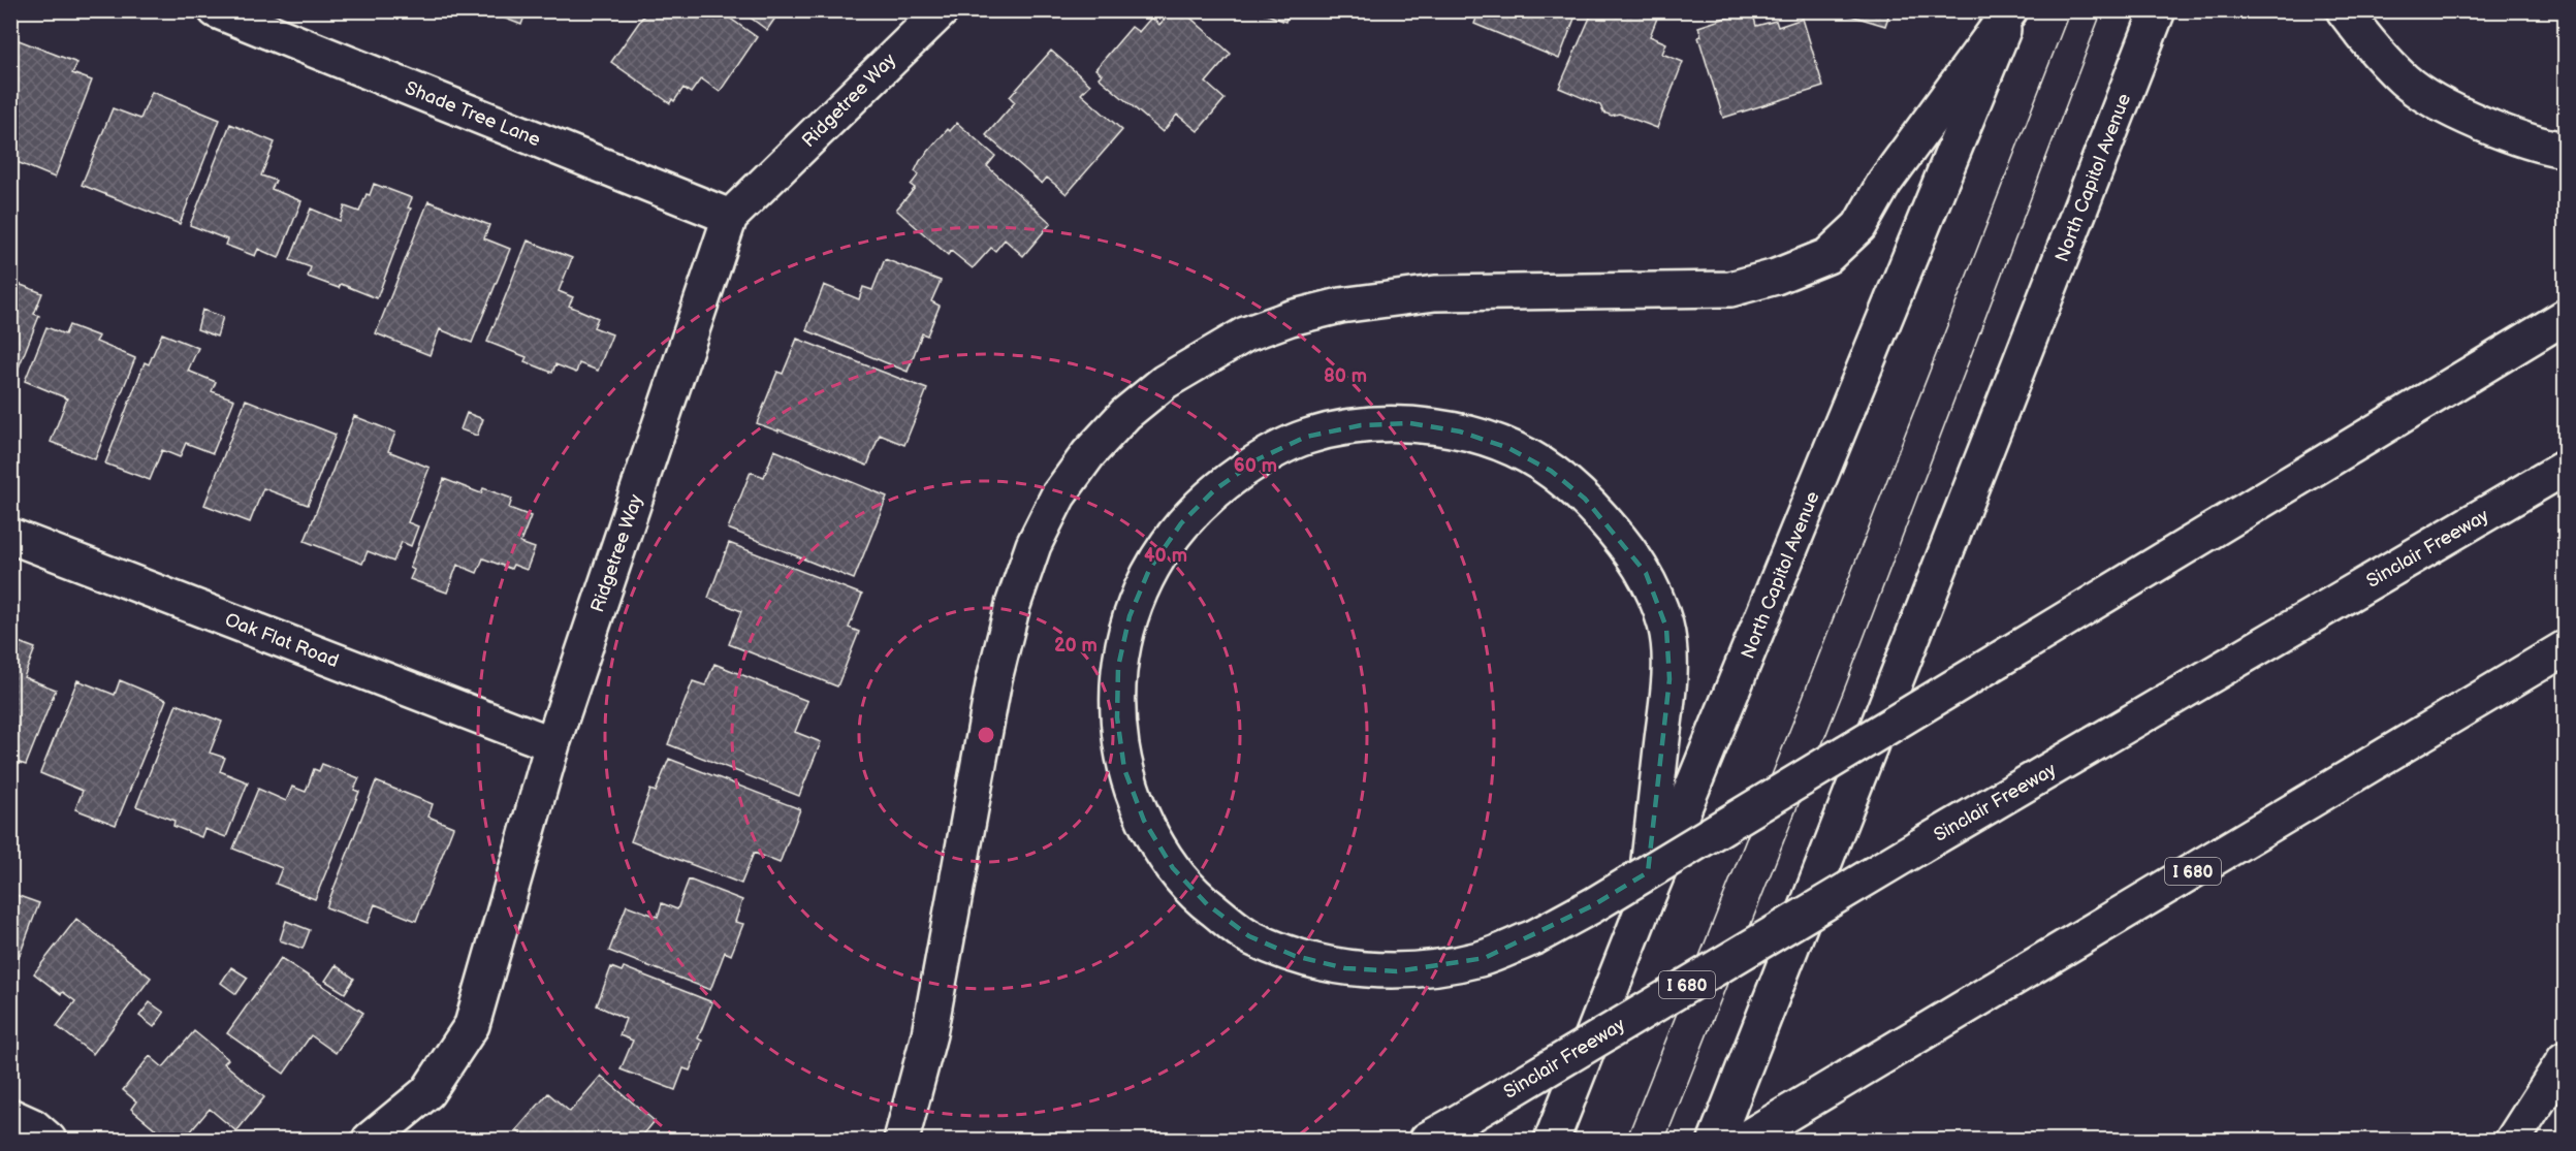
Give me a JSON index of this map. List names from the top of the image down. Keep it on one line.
{"streets":{"main road":["Ridgetree Way","Shade Tree Lane","North Capitol Avenue","Sinclair Freeway","Oak Flat Road","I 680"]},"crossings":[["Ridgetree Way","Shade Tree Lane"],["Ridgetree Way","Oak Flat Road"]],"rings":["80 m","60 m","40 m","20 m"]}
